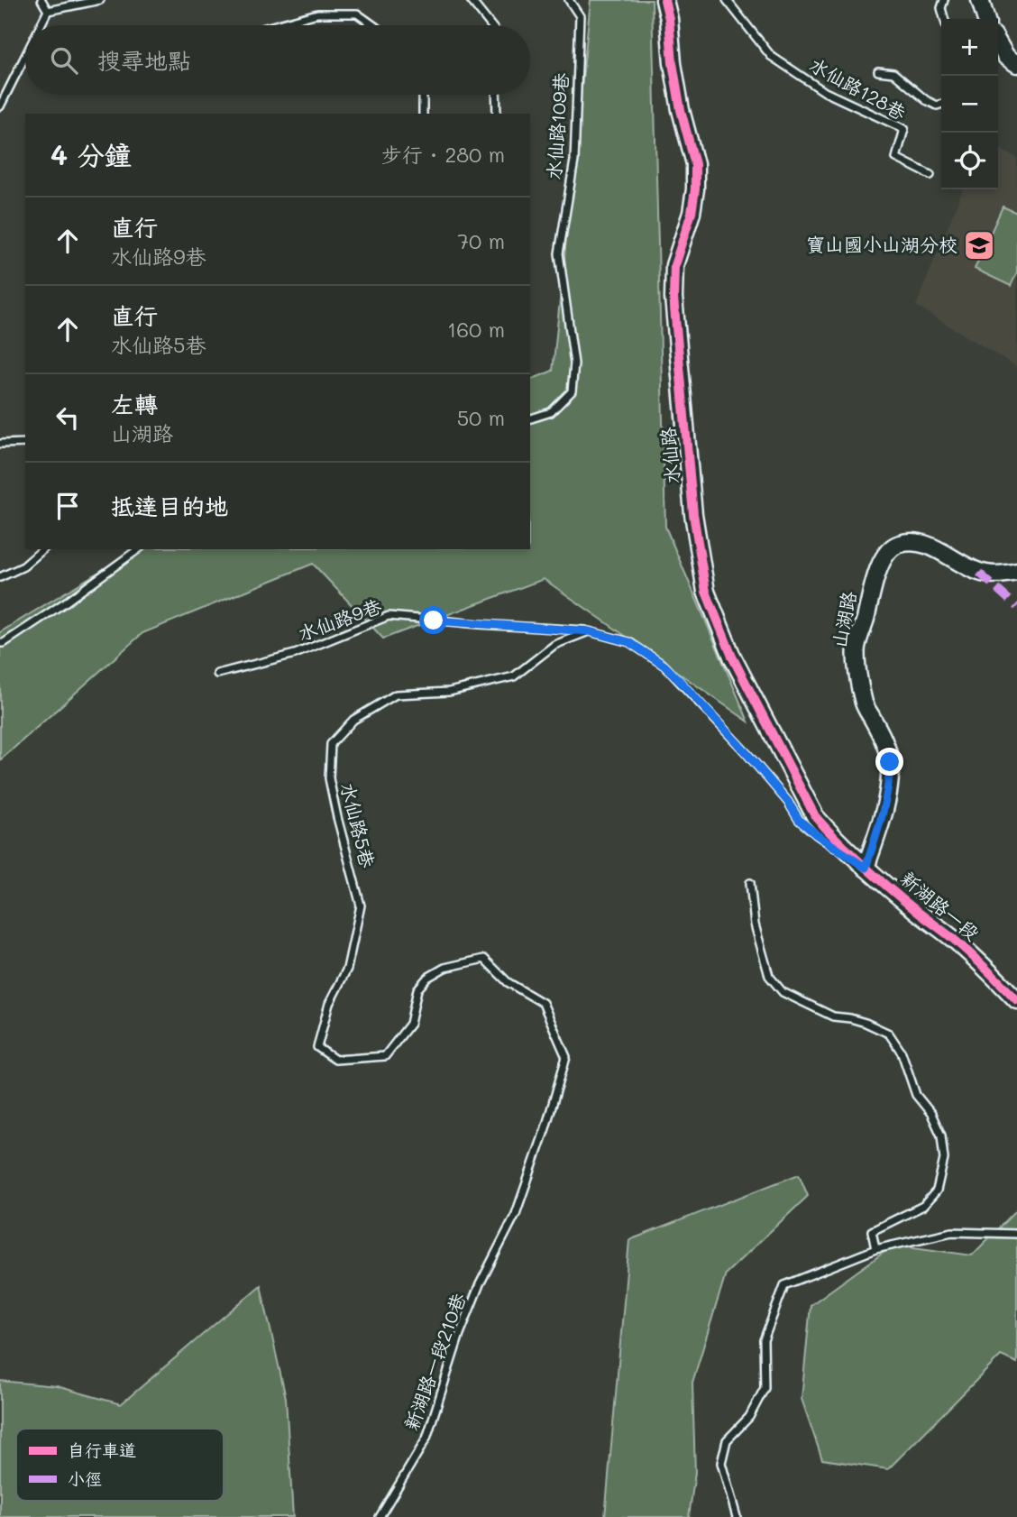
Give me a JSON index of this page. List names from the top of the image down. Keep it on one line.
{"streets":{"street":["水仙路","山湖路","新湖路一段"],"lane":["水仙路128巷","水仙路109巷","水仙路9巷","水仙路5巷","新湖路一段210巷"]},"crossings":[["水仙路","山湖路"],["水仙路","新湖路一段"],["山湖路","新湖路一段"],["水仙路9巷","水仙路5巷"],["水仙路5巷","新湖路一段210巷"]],"places":{"school or university":["寶山國小山湖分校"]},"legend":["自行車道","小徑"],"page":{"map_buttons":["+","−"],"search":"搜尋地點","heading":["4 分鐘","步行 · 280 m"],"list":[["直行","水仙路9巷","70 m"],["直行","水仙路5巷","160 m"],["左轉","山湖路","50 m"],"抵達目的地"]}}
